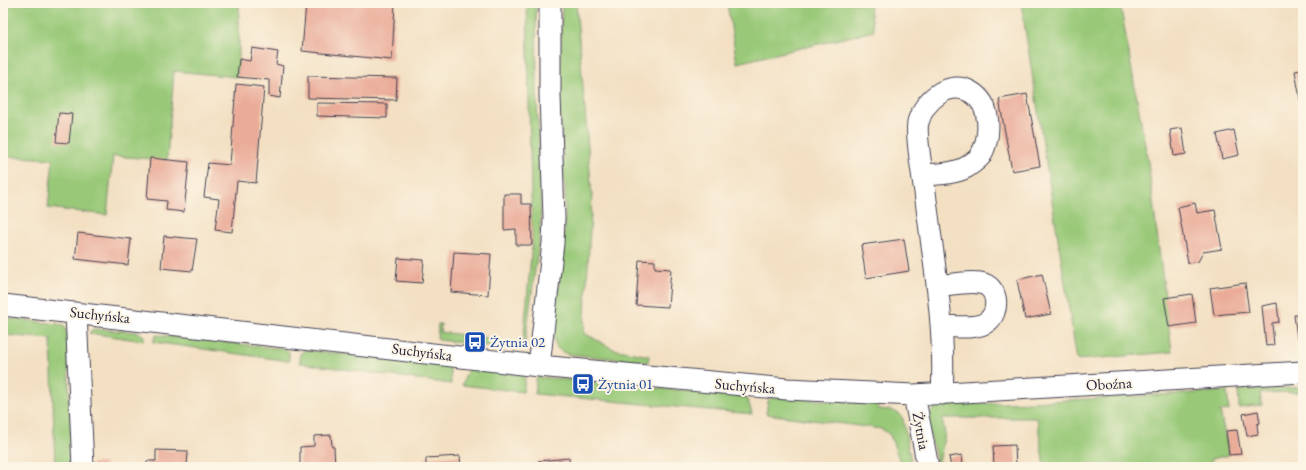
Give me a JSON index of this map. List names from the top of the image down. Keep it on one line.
{"streets":{"street":["Suchyńska","Oboźna","Żytnia"]},"crossings":[["Suchyńska","Oboźna"],["Suchyńska","Żytnia"],["Oboźna","Żytnia"]],"places":{"bus stop":["Żytnia 02","Żytnia 01"]}}
